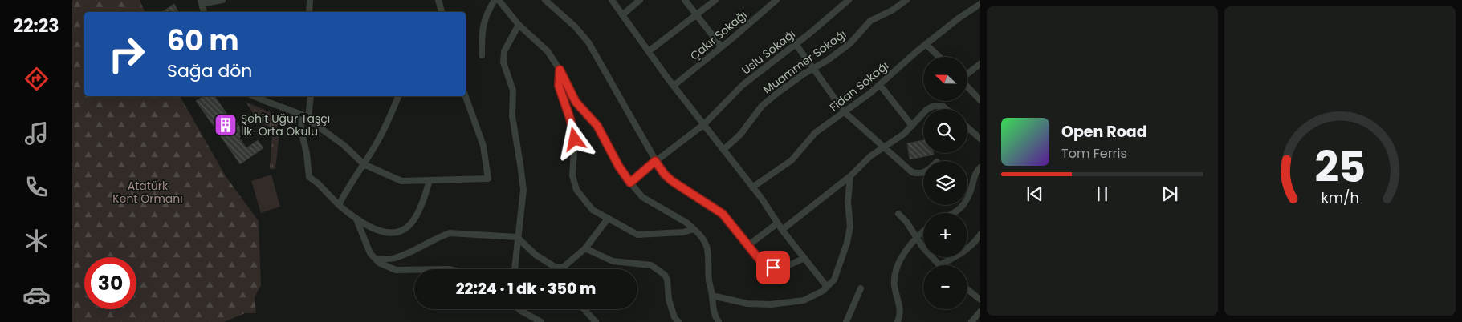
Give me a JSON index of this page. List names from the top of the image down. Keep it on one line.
{"streets":{"street":["Çakır Sokağı","Uslu Sokağı","Muammer Sokağı","Fidan Sokağı"]},"parks":["Atatürk Kent Ormanı"],"places":{"building":["Şehit Uğur Taşçı İlk-Orta Okulu"]},"north":"left","page":{"tabs":"22:23","turn":["60 m","Sağa dön"],"map_buttons":["+","−"],"song":["Open Road","Tom Ferris"],"limit":"30","trip":"22:24 · 1 dk · 350 m","gauge":["25","km/h"]}}
